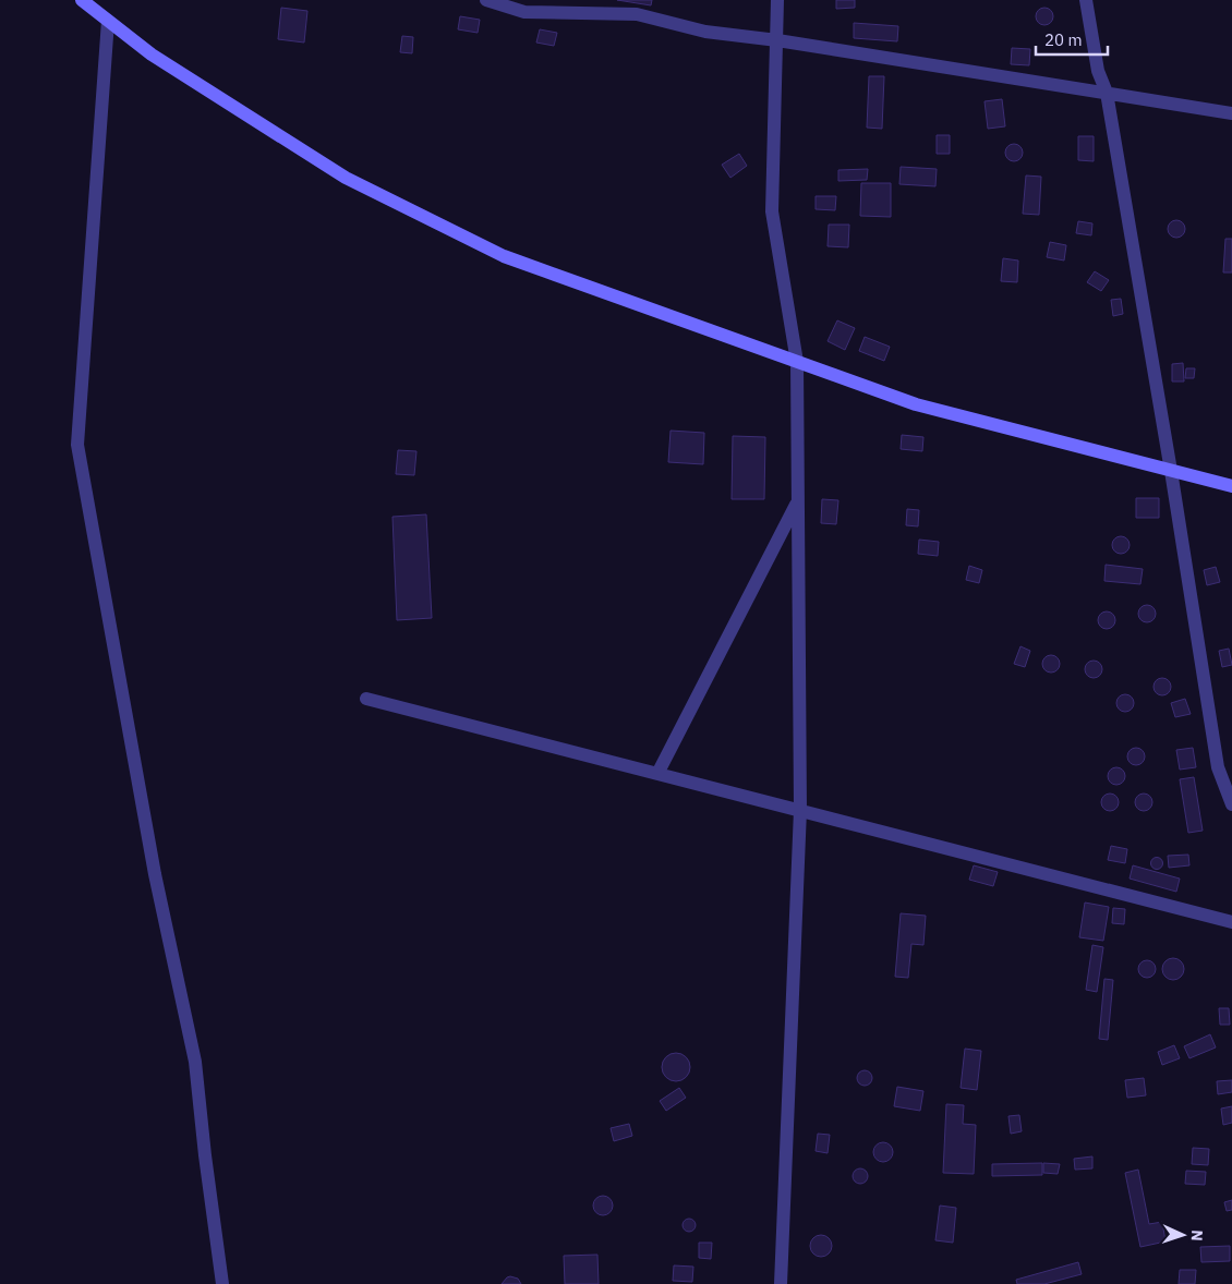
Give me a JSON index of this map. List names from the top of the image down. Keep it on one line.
{"scale_bar":"20 m","north":"right"}
